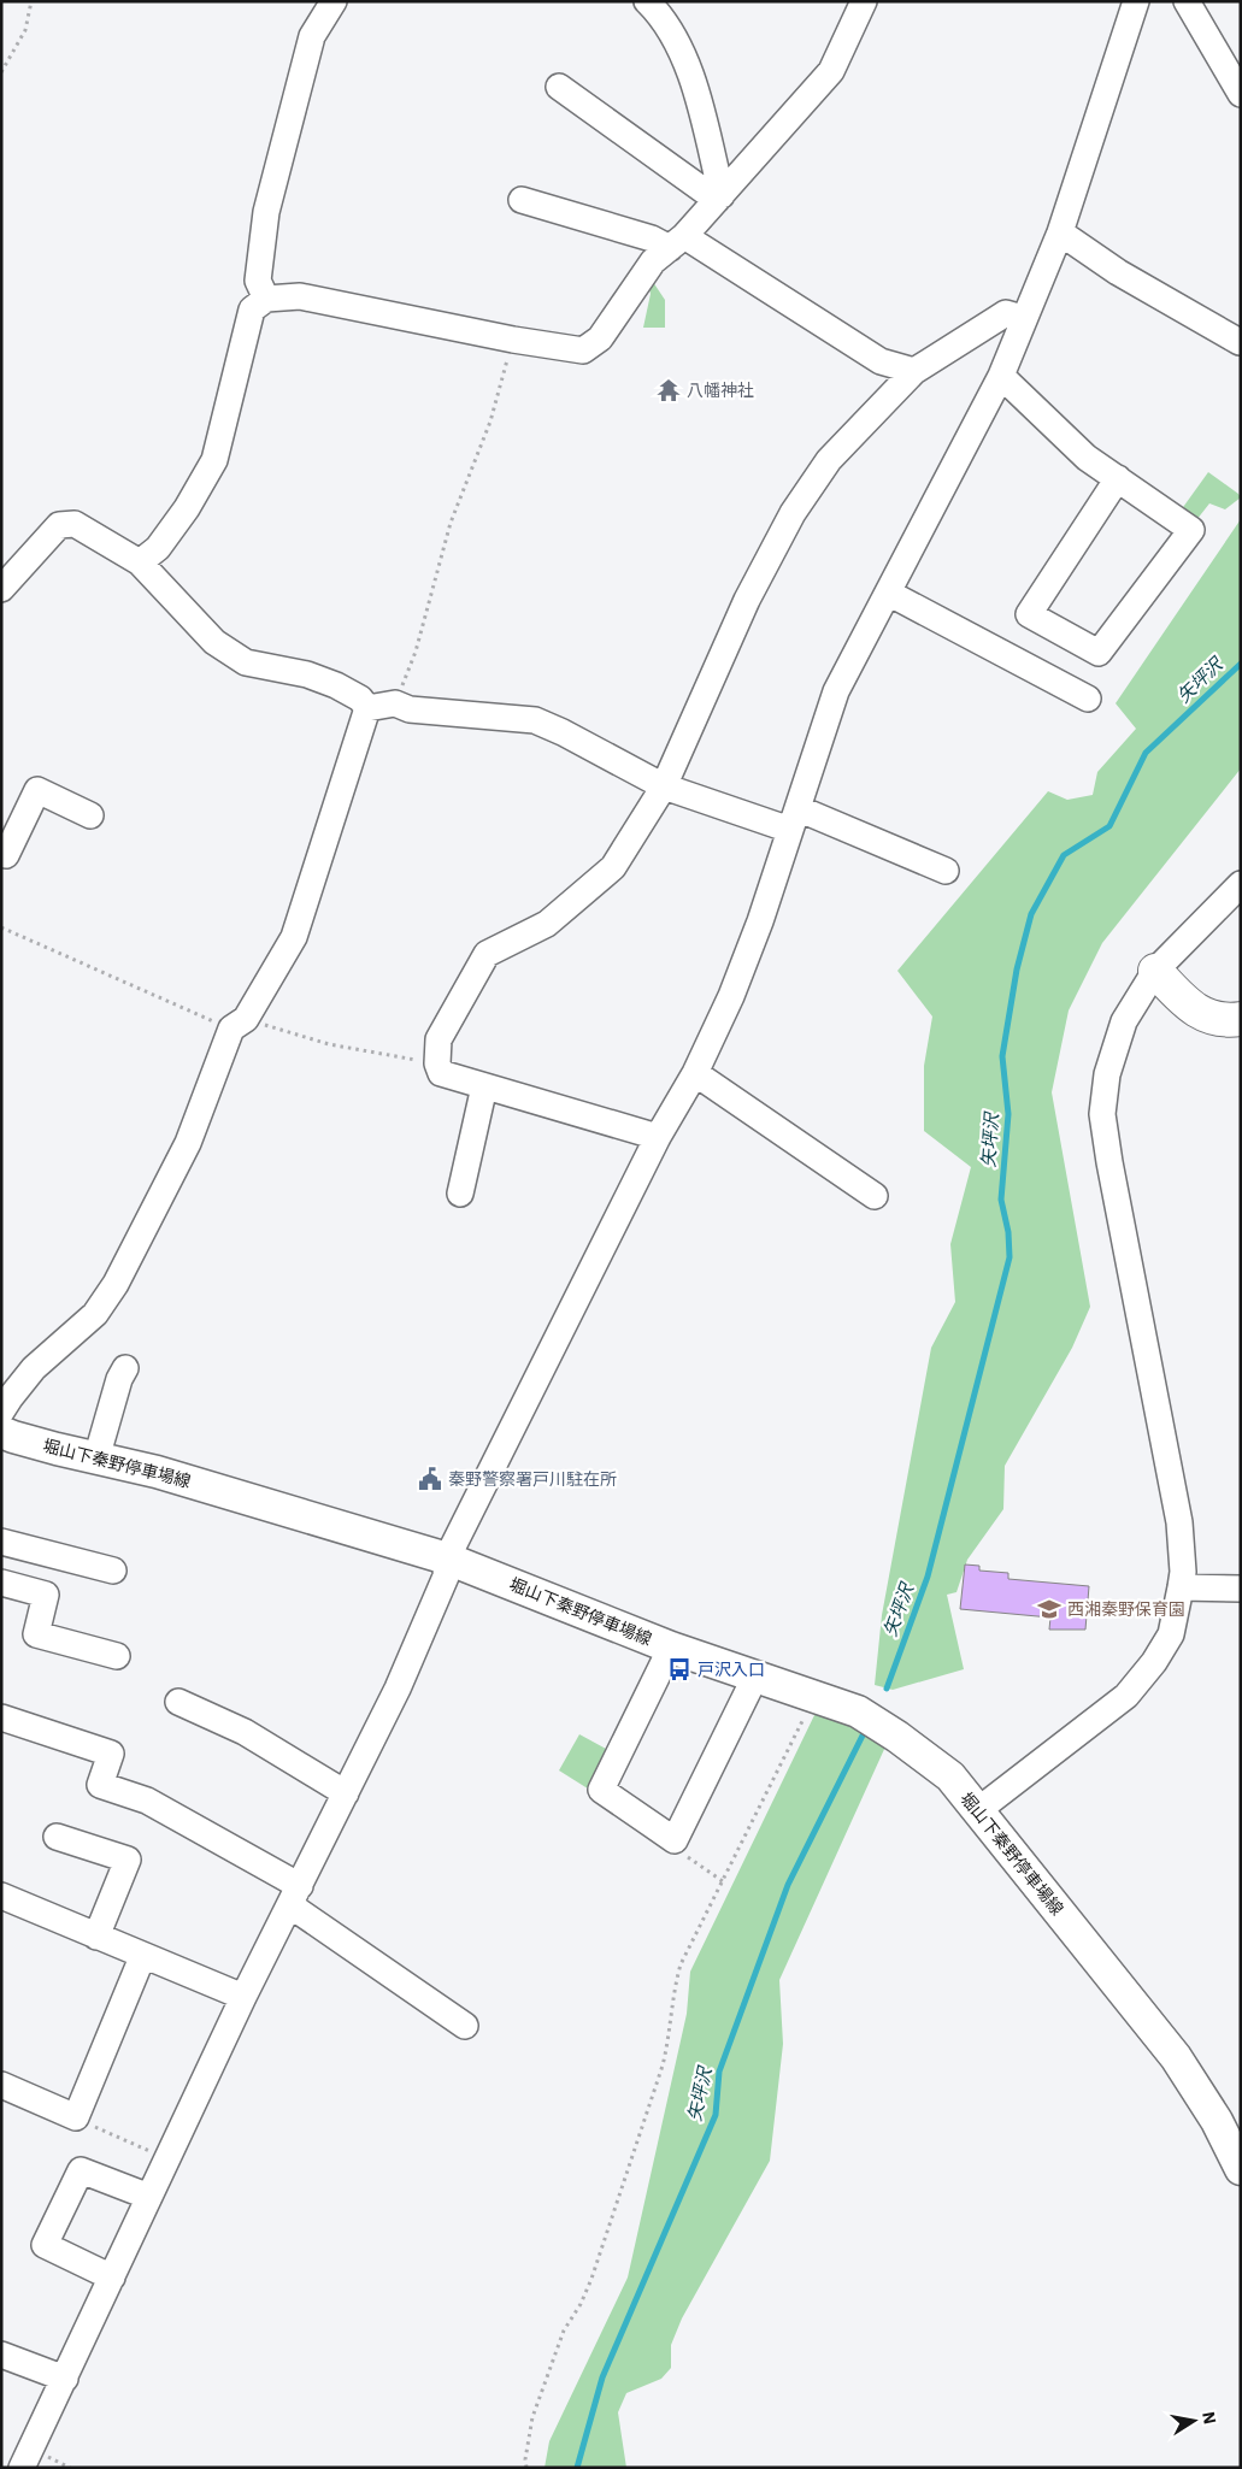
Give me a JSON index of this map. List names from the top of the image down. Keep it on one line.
{"streets":{"main road":["堀山下秦野停車場線"]},"water":["矢坪沢"],"places":{"temple":["八幡神社"],"public building":["秦野警察署戸川駐在所"],"school or university":["西湘秦野保育園"],"bus stop":["戸沢入口"]},"north":"right"}
